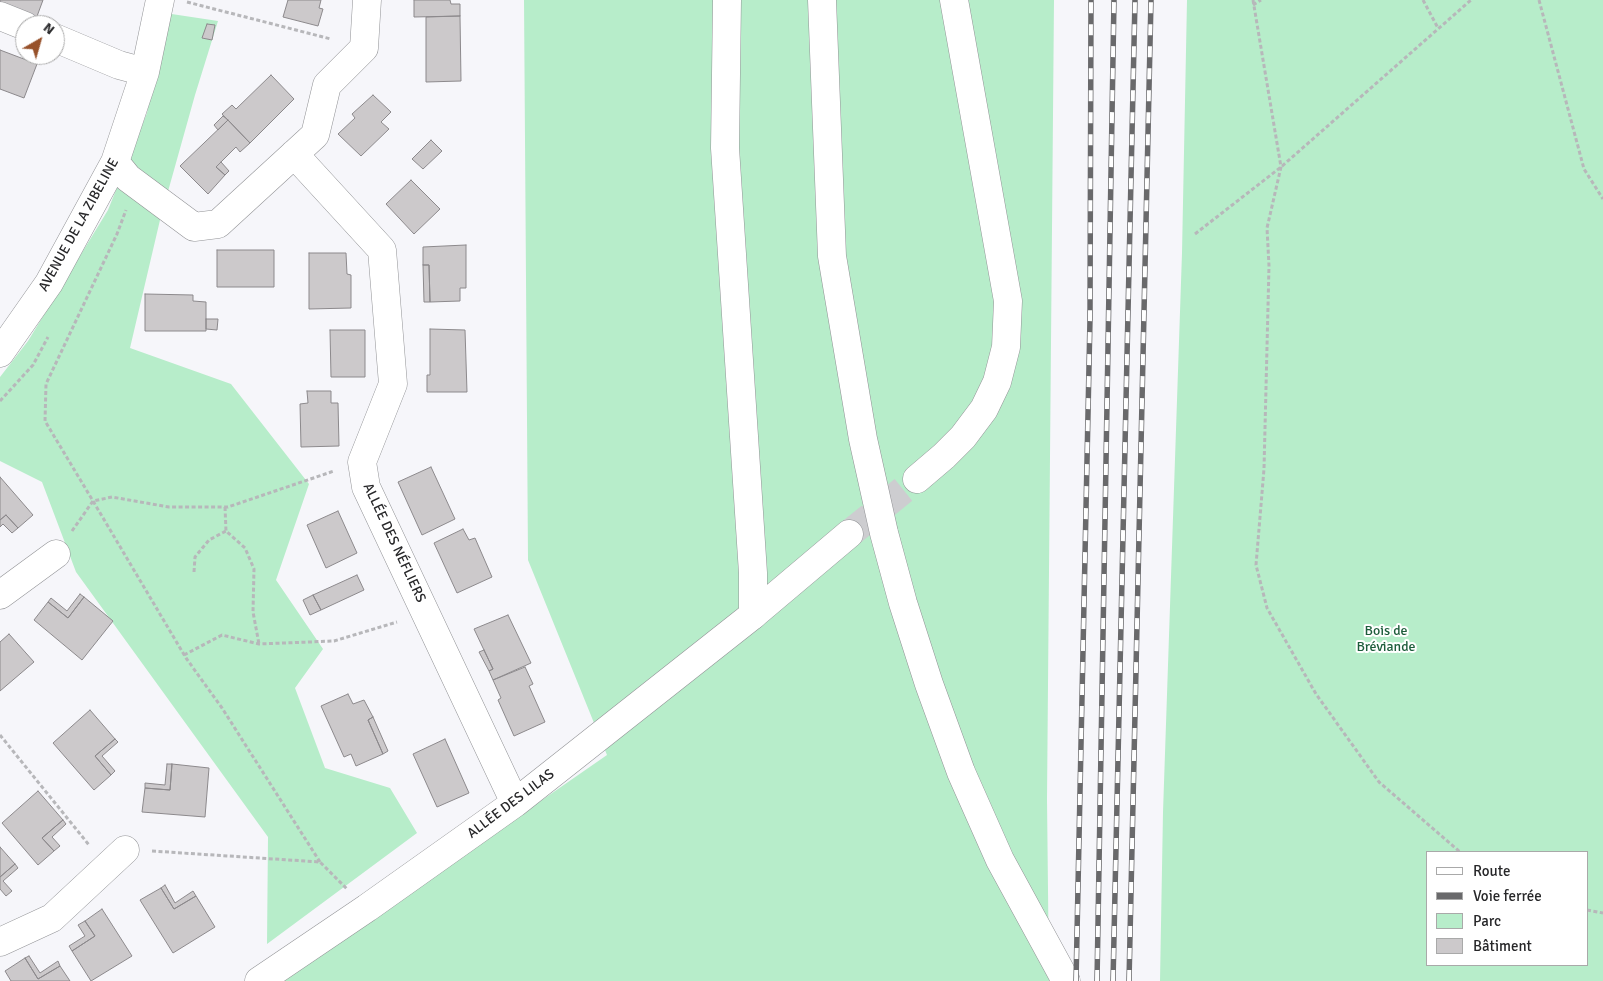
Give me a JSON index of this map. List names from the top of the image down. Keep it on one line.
{"streets":{"street":["AVENUE DE LA ZIBELINE","ALLÉE DES NÉFLIERS","ALLÉE DES LILAS"]},"crossings":[["ALLÉE DES NÉFLIERS","ALLÉE DES LILAS"]],"parks":["Bois de Bréviande"],"legend":["Route","Voie ferrée","Parc","Bâtiment"],"north":"top right"}
